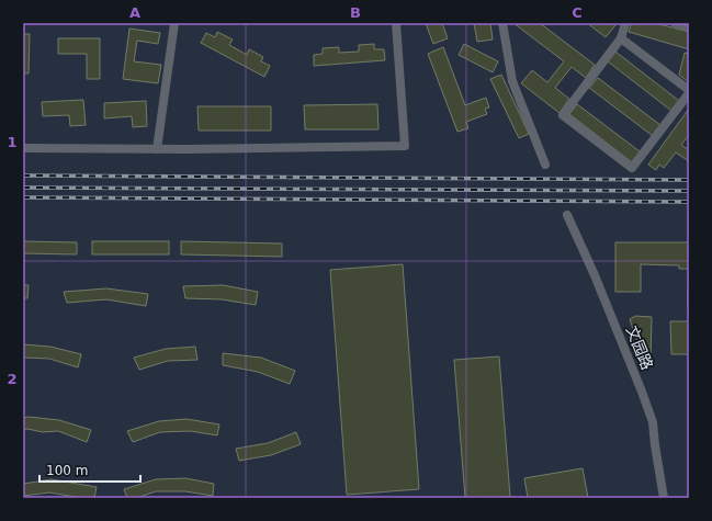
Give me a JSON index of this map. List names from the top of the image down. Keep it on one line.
{"streets":{"street":["文园路"]},"scale_bar":"100 m","grid":{"columns":["A","B","C"],"rows":["1","2"]}}
